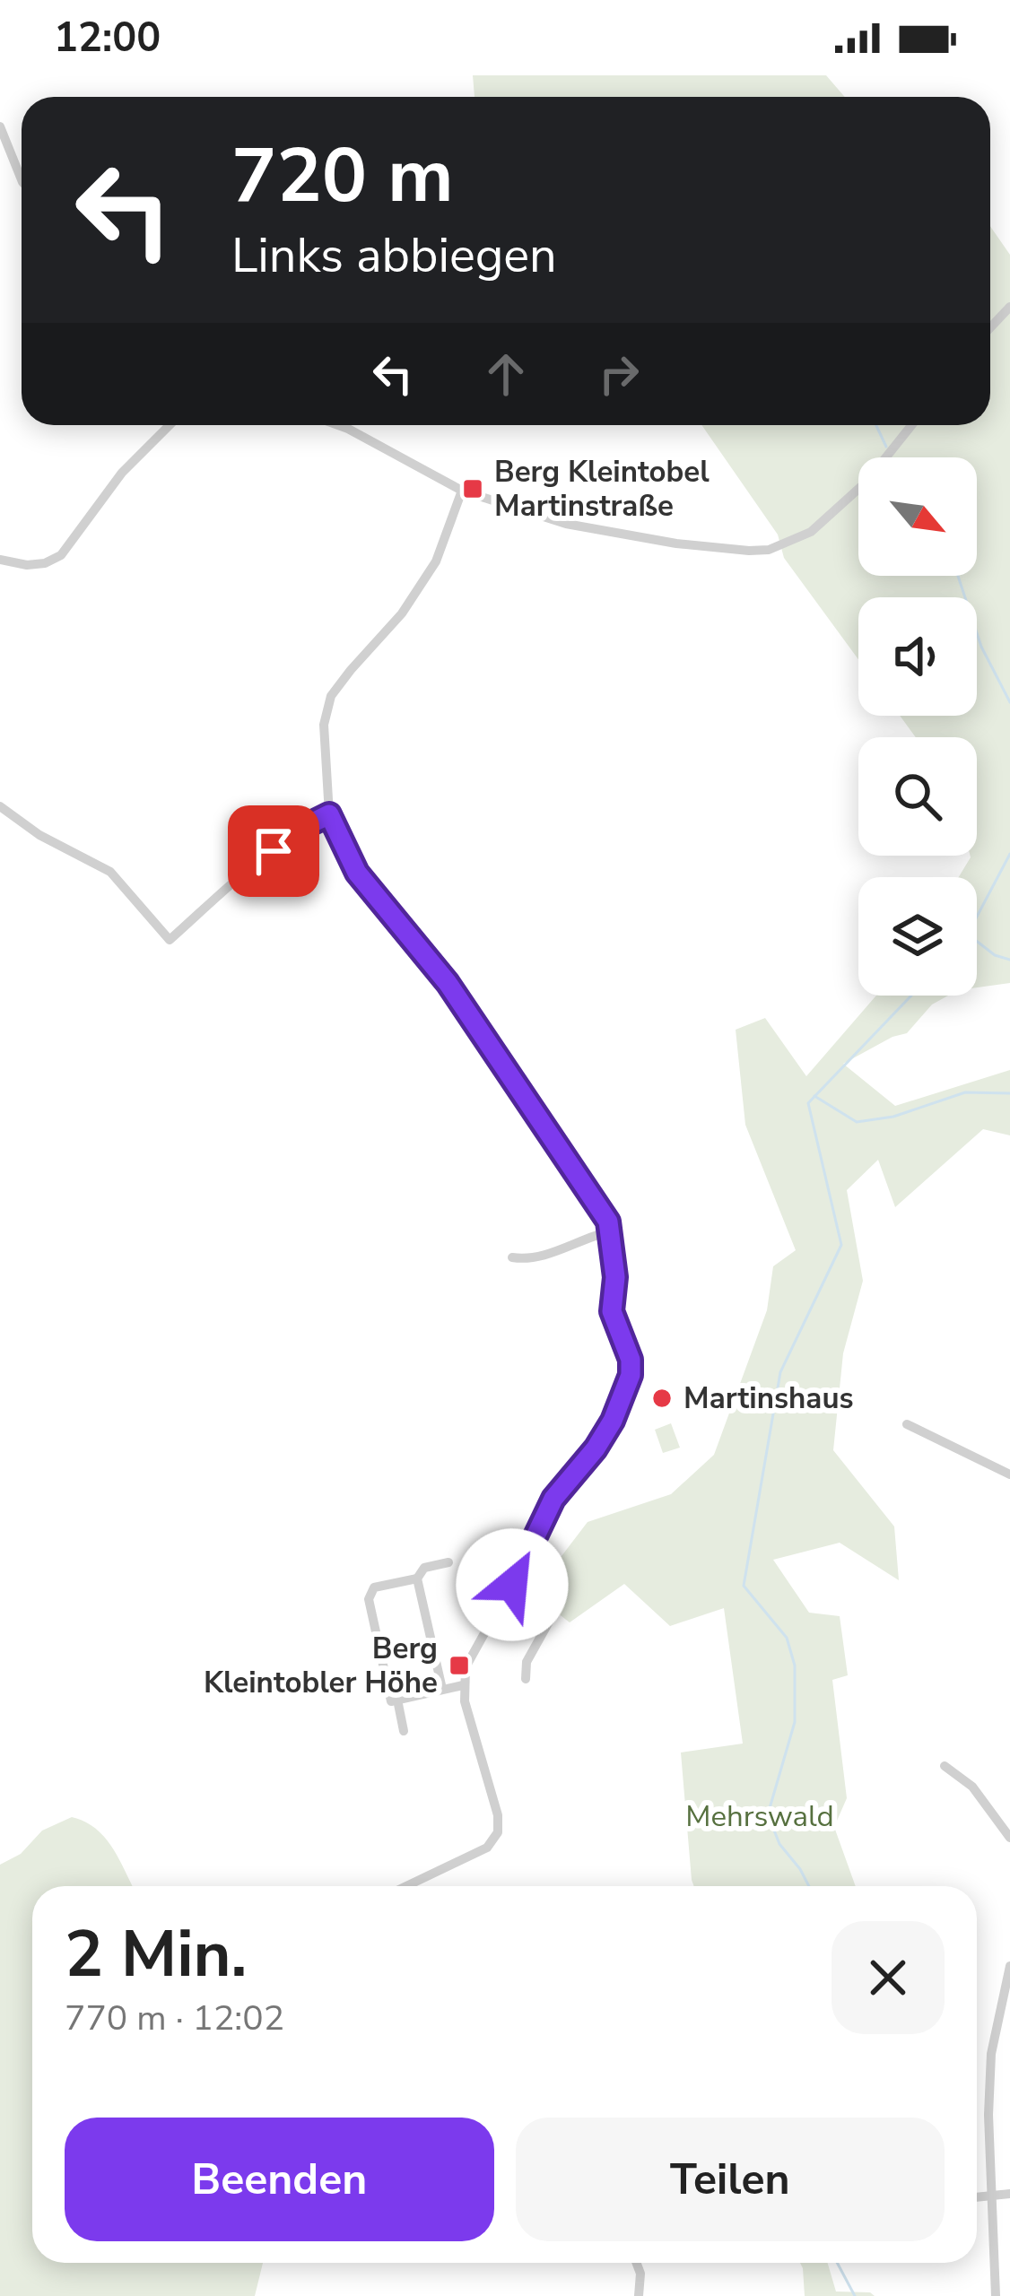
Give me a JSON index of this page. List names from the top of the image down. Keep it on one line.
{"parks":["Mehrswald"],"places":{"transit":["Berg Kleintobel Martinstraße","Berg Kleintobler Höhe"],"other":["Martinshaus"]},"north":"bottom right","page":{"status":"12:00","turn":["720 m","Links abbiegen"],"heading":["2 Min.","770 m · 12:02"],"buttons":["Beenden","Teilen"]}}
